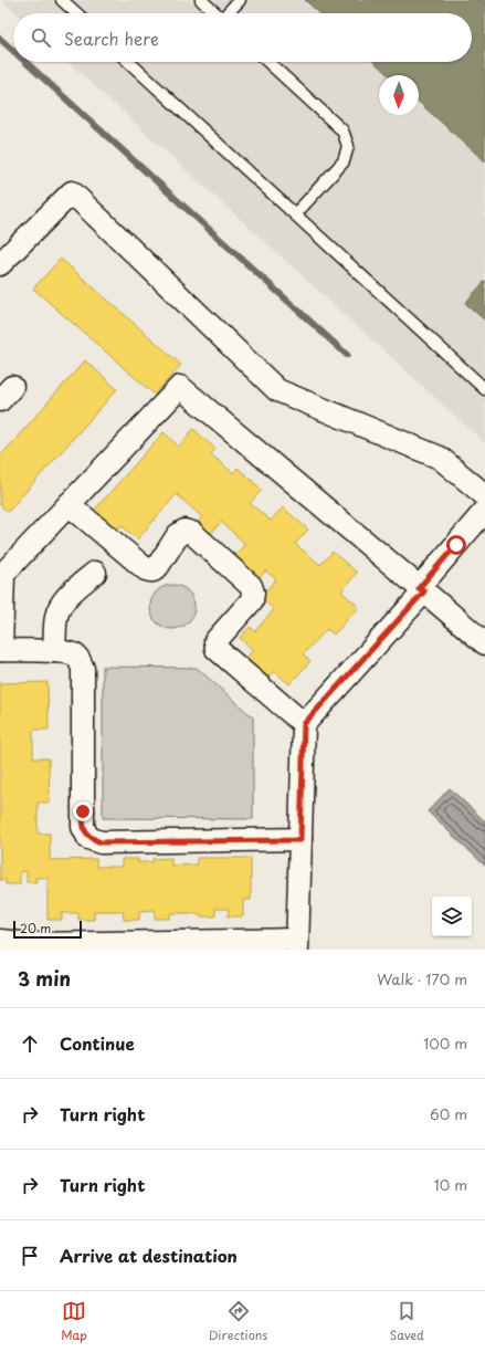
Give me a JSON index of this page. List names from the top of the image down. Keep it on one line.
{"scale_bar":"20 m","north":"bottom","page":{"search":"Search here","scale":"20 m","heading":["3 min","Walk · 170 m"],"list":[["Continue","100 m"],["Turn right","60 m"],["Turn right","10 m"],"Arrive at destination"],"nav":["Map","Directions","Saved"]}}
